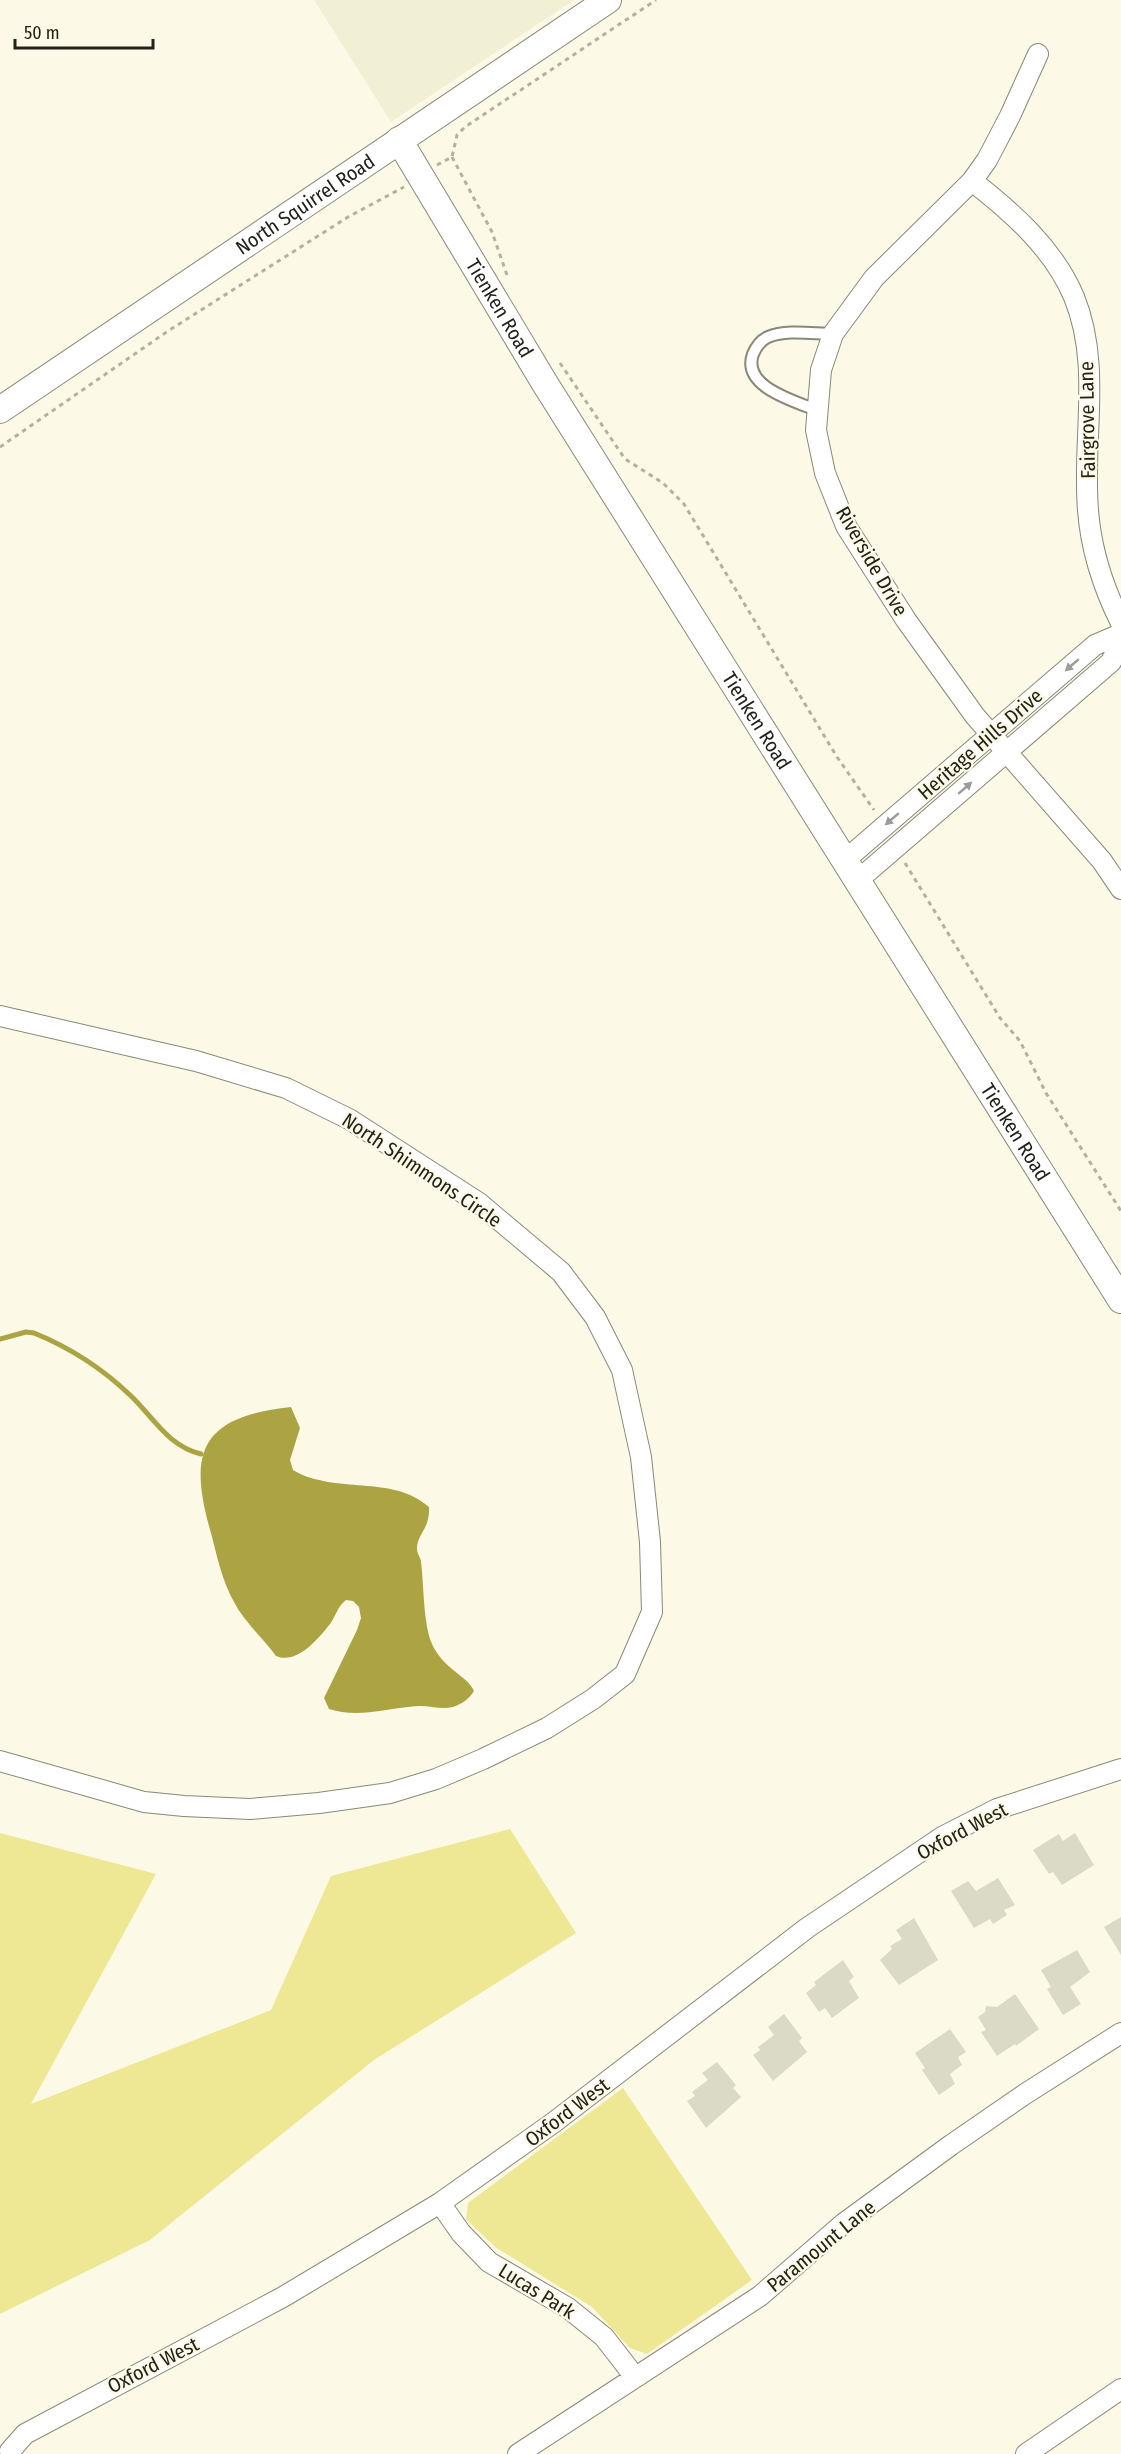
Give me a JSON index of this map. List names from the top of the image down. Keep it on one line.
{"streets":{"street":["North Squirrel Road","Tienken Road","Fairgrove Lane","Riverside Drive","Heritage Hills Drive","North Shimmons Circle","Oxford West","Paramount Lane","Lucas Park"]},"crossings":[["North Squirrel Road","Tienken Road"],["Tienken Road","Heritage Hills Drive"],["Fairgrove Lane","Riverside Drive"],["Riverside Drive","Heritage Hills Drive"],["Oxford West","Lucas Park"],["Paramount Lane","Lucas Park"]],"scale_bar":"50 m"}
